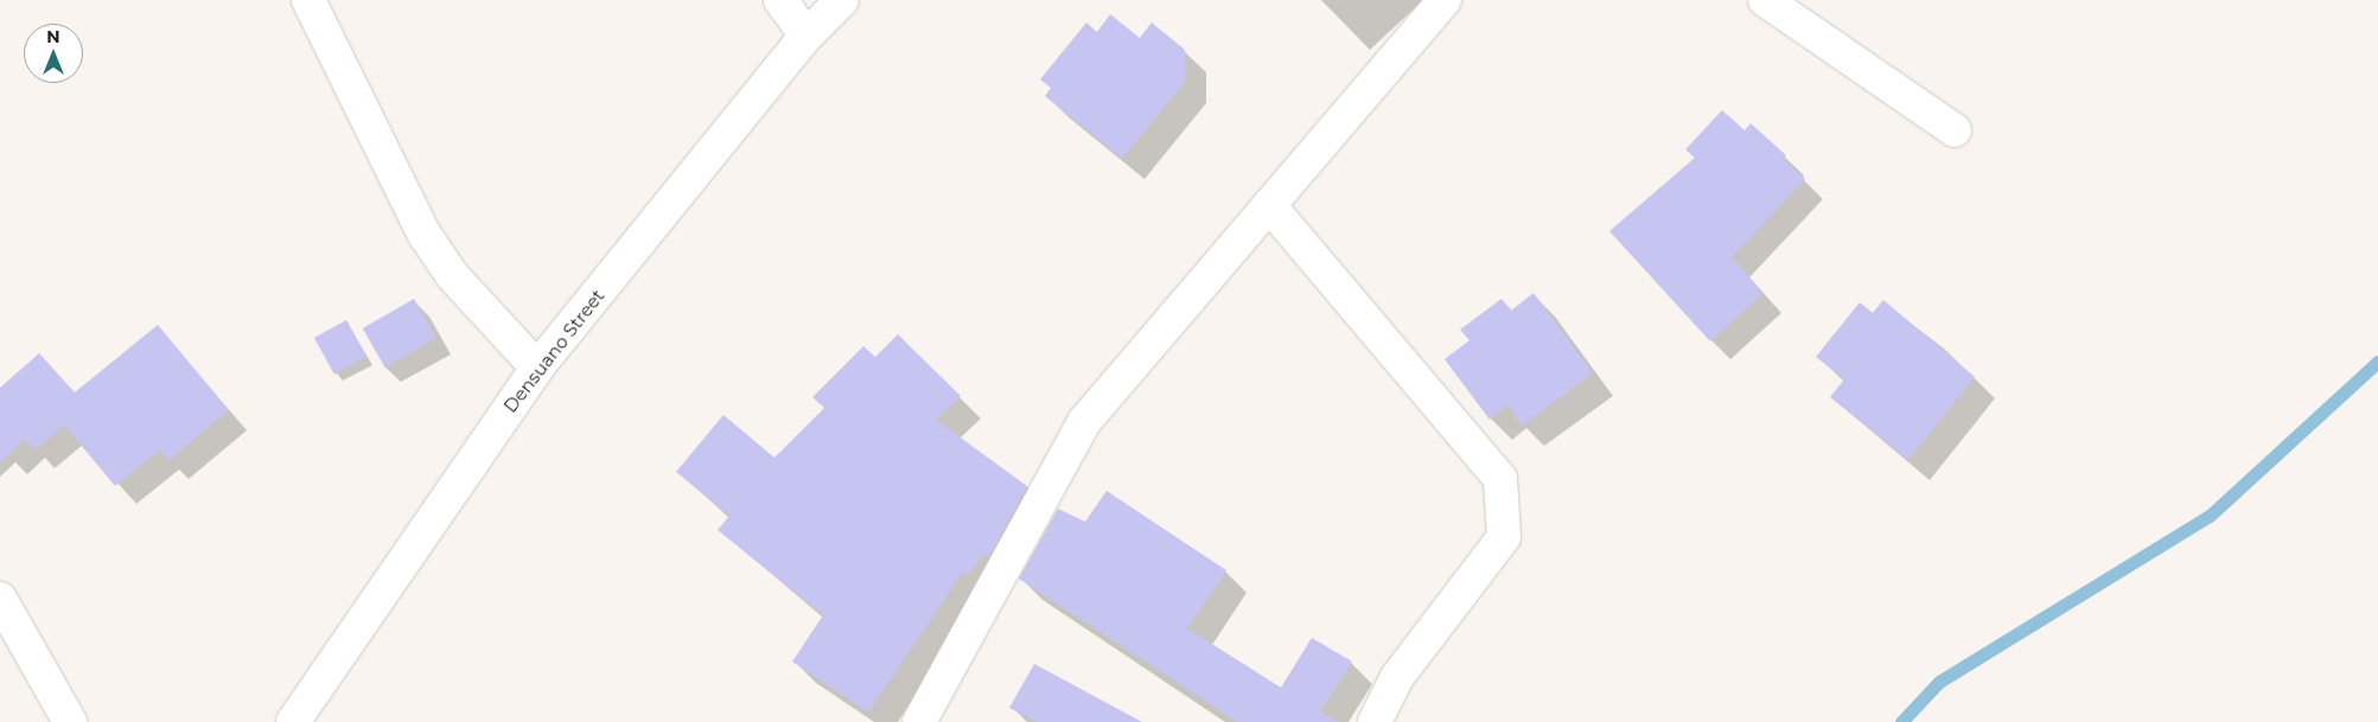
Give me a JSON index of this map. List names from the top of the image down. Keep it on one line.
{"streets":{"street":["Densuano Street"]},"north":"top"}
